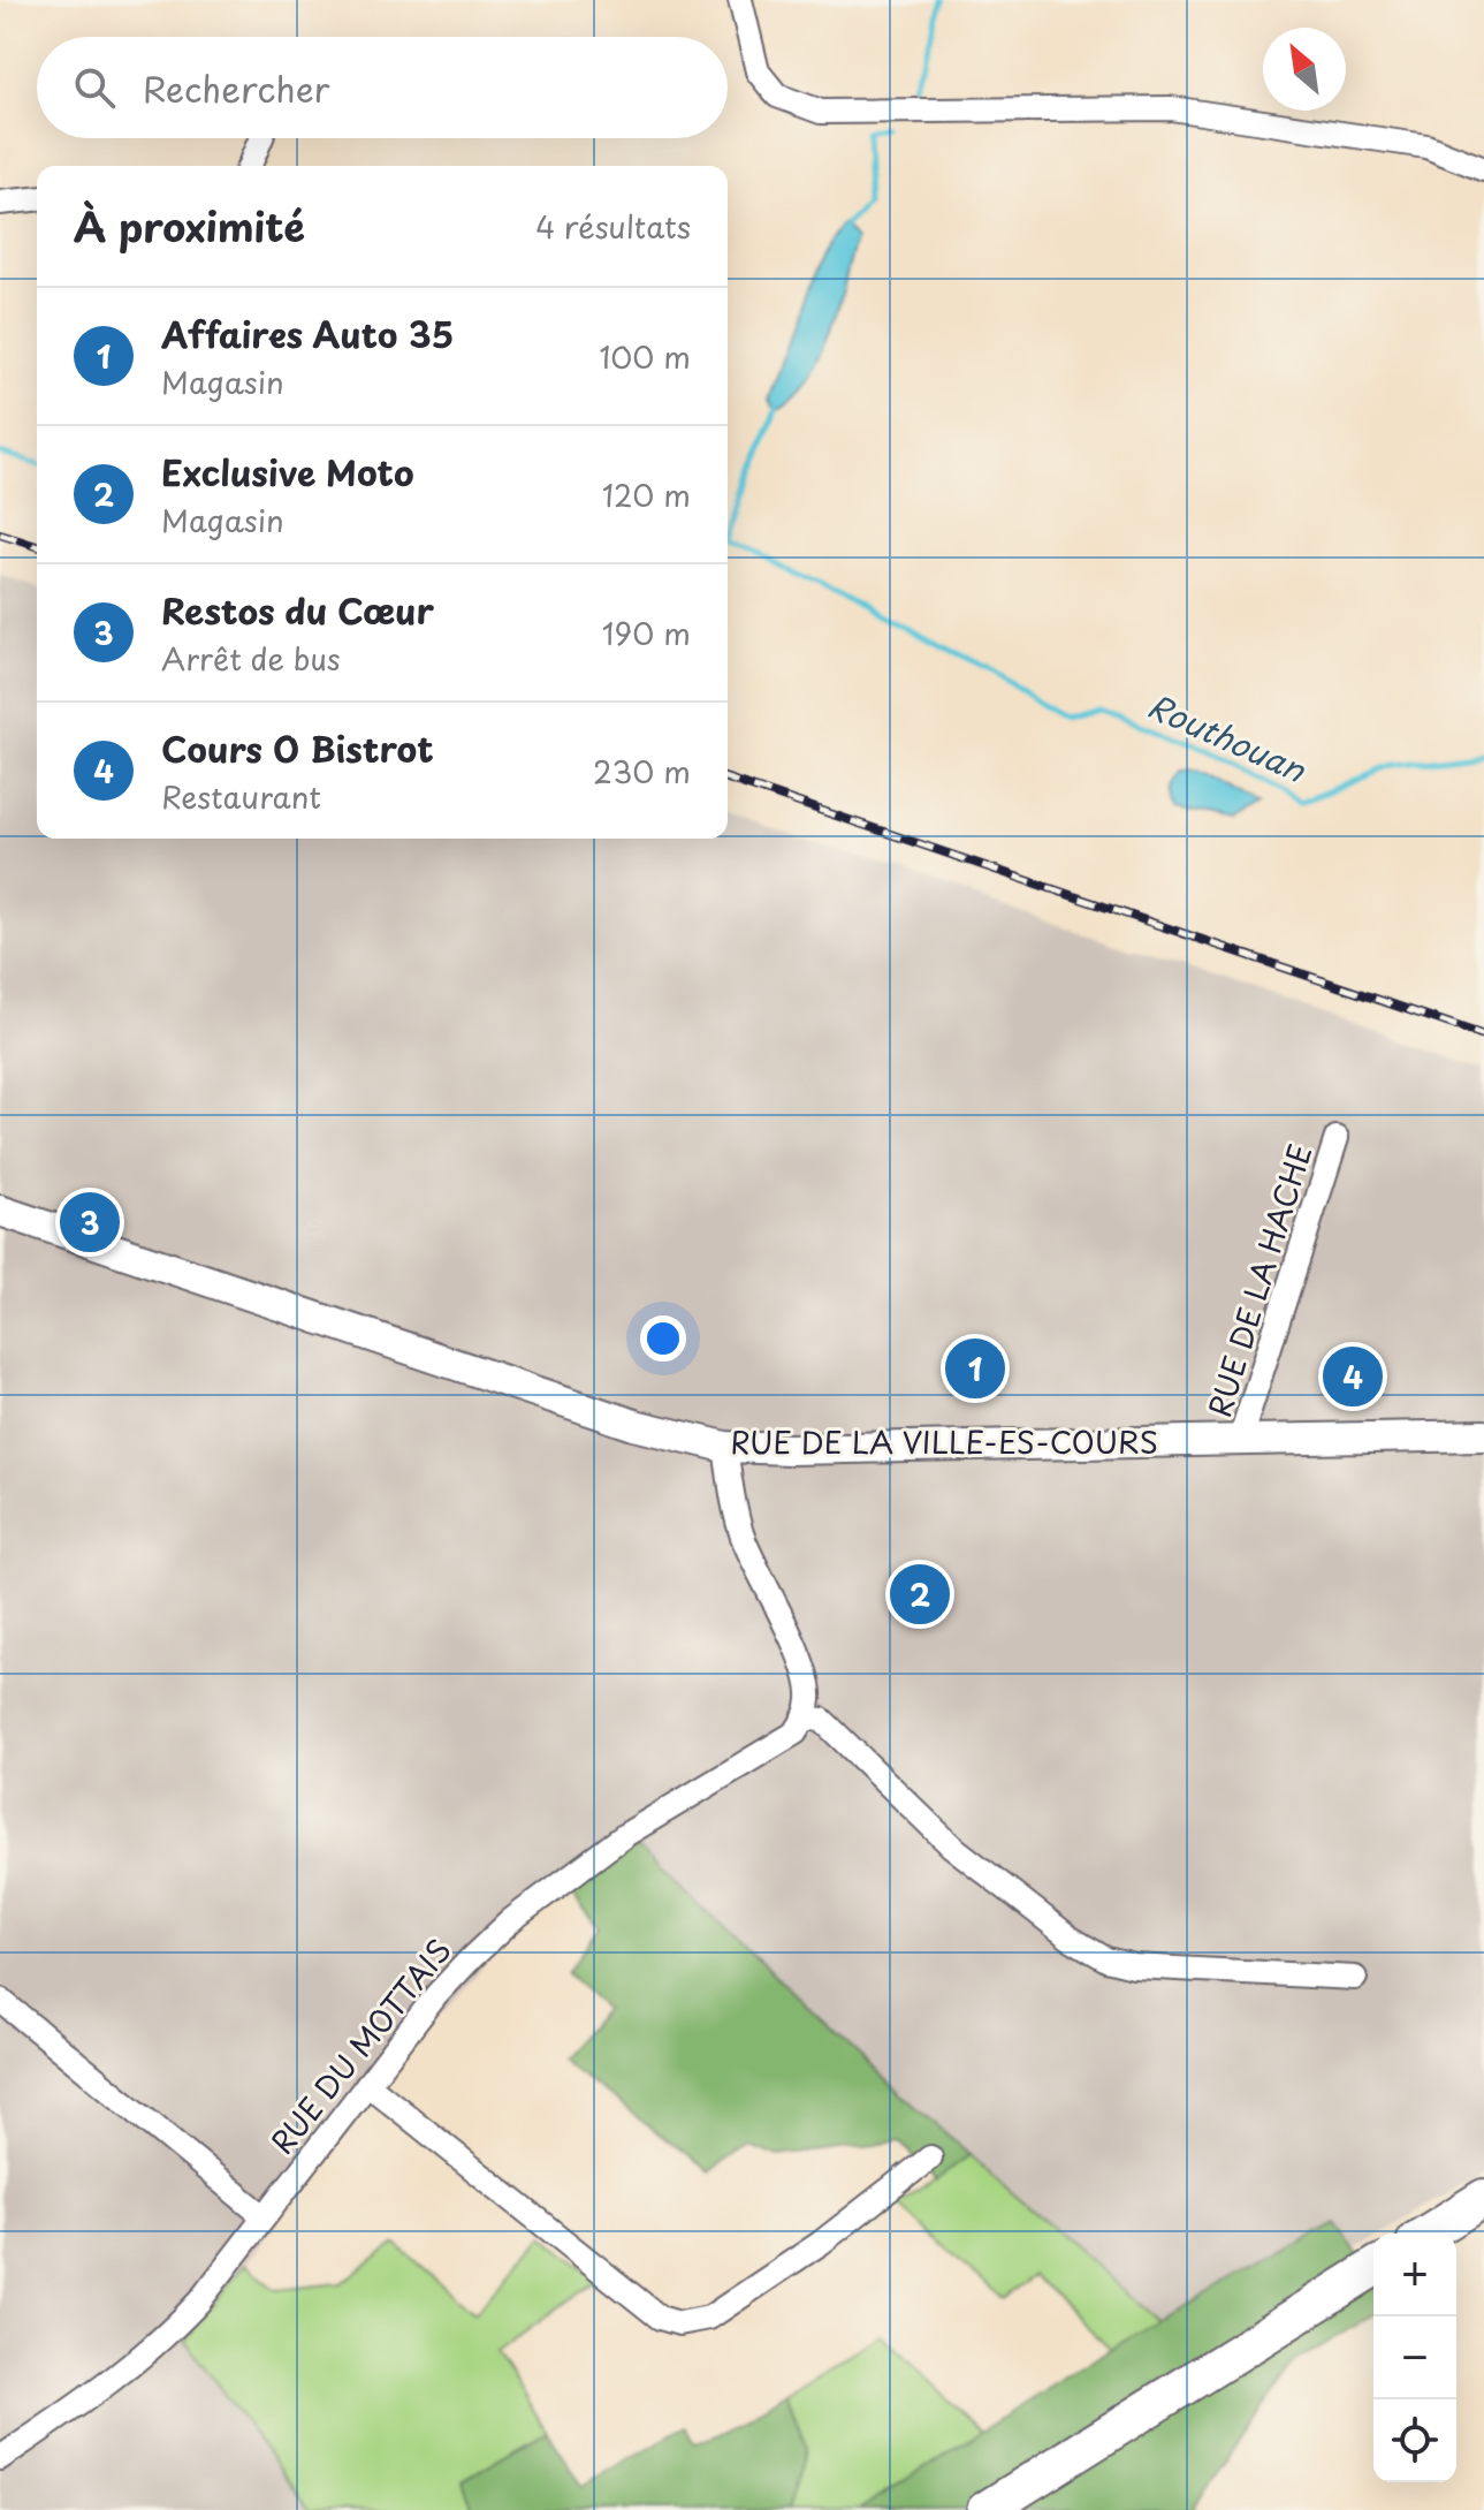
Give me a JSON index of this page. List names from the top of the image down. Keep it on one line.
{"streets":{"street":["RUE DE LA HACHE","RUE DE LA VILLE-ES-COURS","RUE DU MOTTAIS"]},"crossings":[["RUE DE LA HACHE","RUE DE LA VILLE-ES-COURS"]],"water":["Routhouan"],"north":"top left","page":{"search":"Rechercher","heading":["À proximité","4 résultats"],"list":[{"mark":"1","name":"Affaires Auto 35","note":"Magasin","value":"100 m"},{"mark":"2","name":"Exclusive Moto","note":"Magasin","value":"120 m"},{"mark":"3","name":"Restos du Cœur","note":"Arrêt de bus","value":"190 m"},{"mark":"4","name":"Cours O Bistrot","note":"Restaurant","value":"230 m"}],"pins":["3","1","4","2"],"map_buttons":["+","−"]}}
